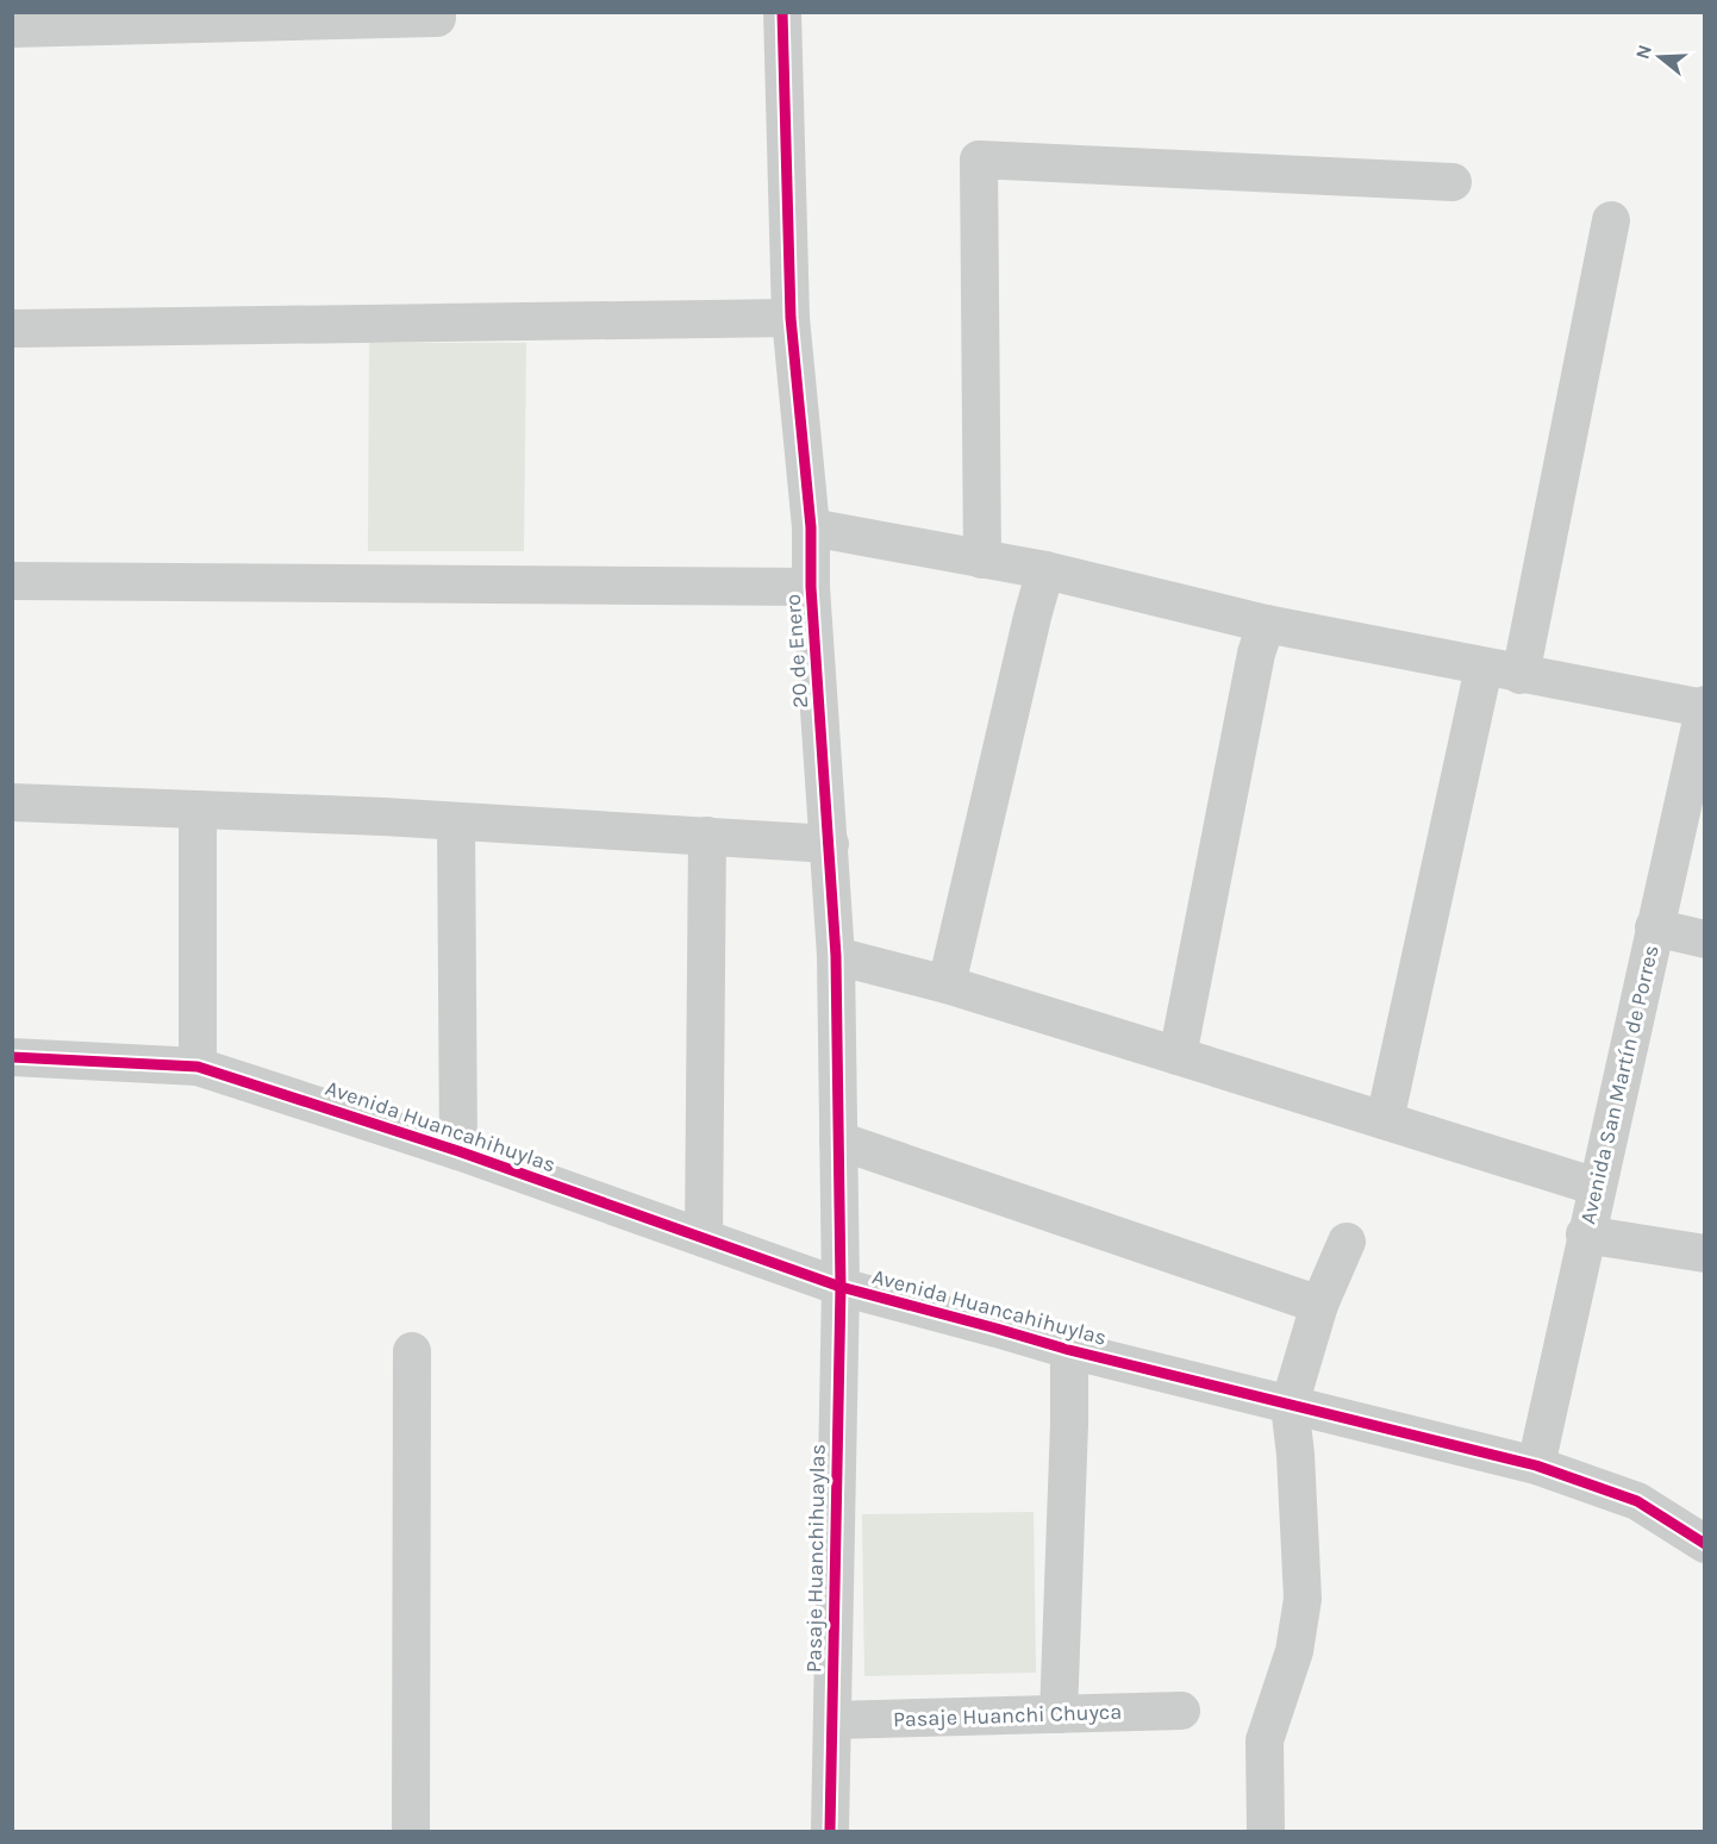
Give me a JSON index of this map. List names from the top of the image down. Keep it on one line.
{"streets":{"street":["20 de Enero","Avenida San Martín de Porres","Avenida Huancahihuylas","Pasaje Huanchihuaylas","Pasaje Huanchi Chuyca"]},"crossings":[["20 de Enero","Avenida Huancahihuylas"],["20 de Enero","Pasaje Huanchihuaylas"],["Avenida San Martín de Porres","Avenida Huancahihuylas"],["Avenida Huancahihuylas","Pasaje Huanchihuaylas"],["Pasaje Huanchihuaylas","Pasaje Huanchi Chuyca"]],"north":"left"}
